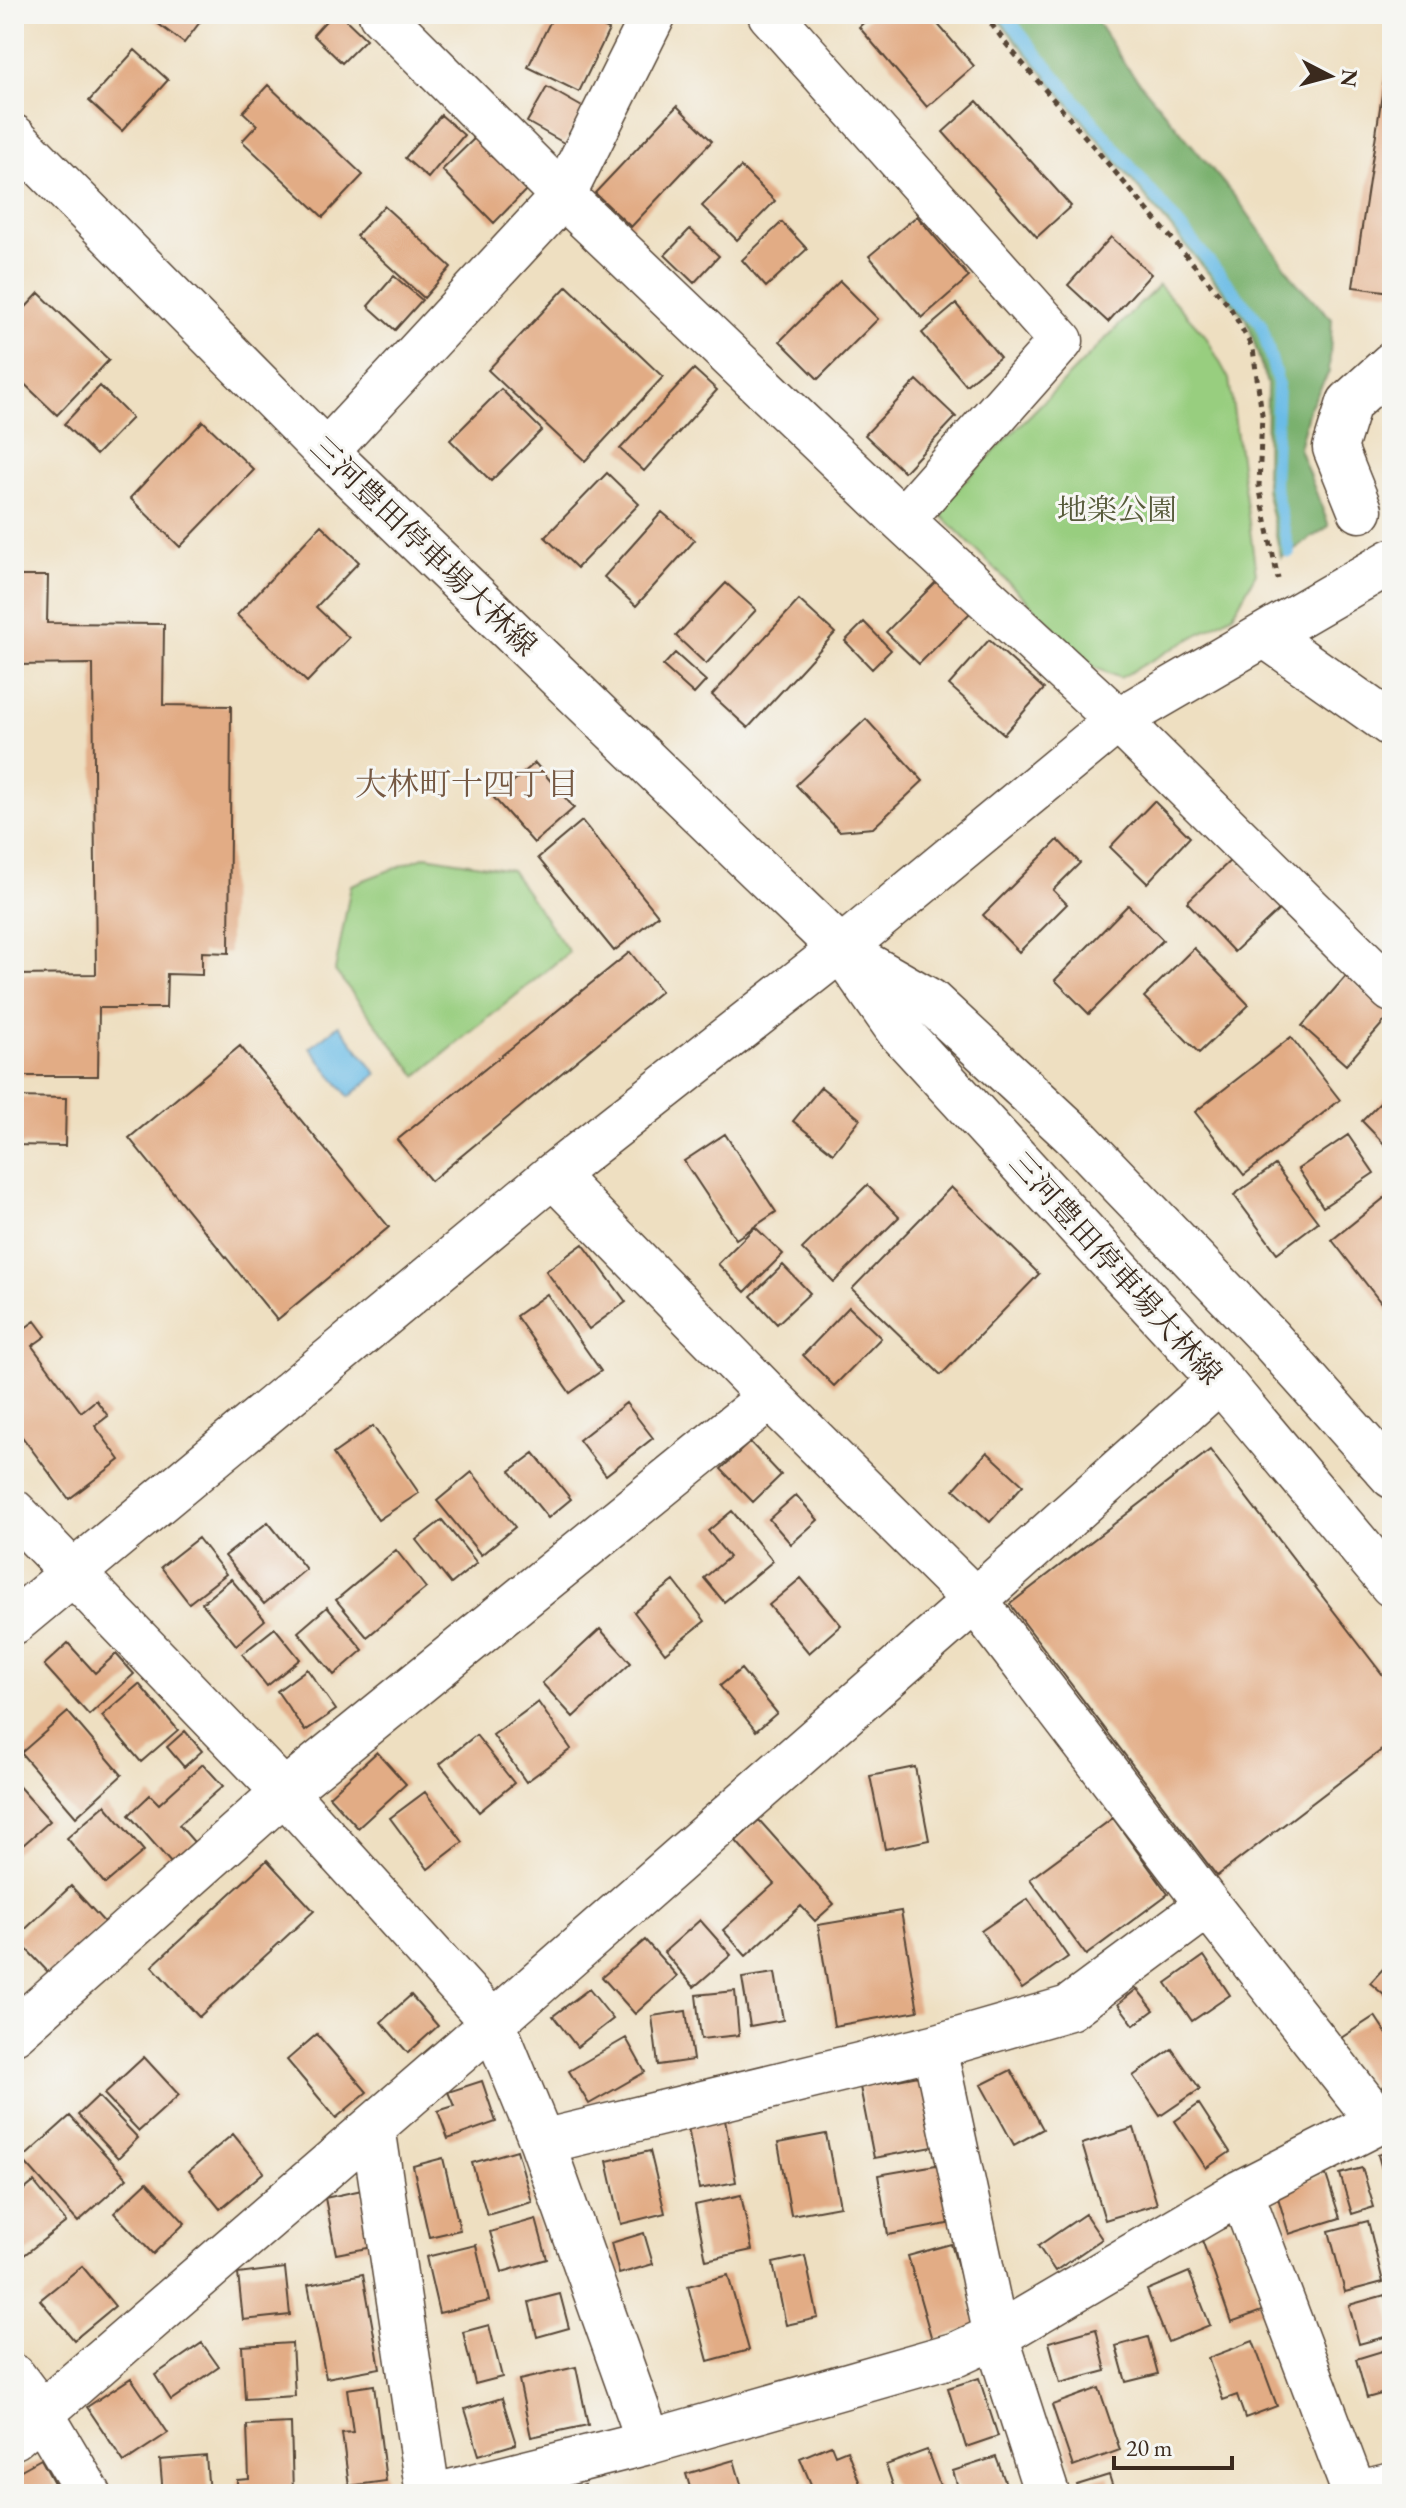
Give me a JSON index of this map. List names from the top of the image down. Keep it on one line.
{"streets":{"street":["三河豊田停車場大林線"]},"districts":["大林町十四丁目"],"parks":["地楽公園"],"scale_bar":"20 m","north":"right"}
